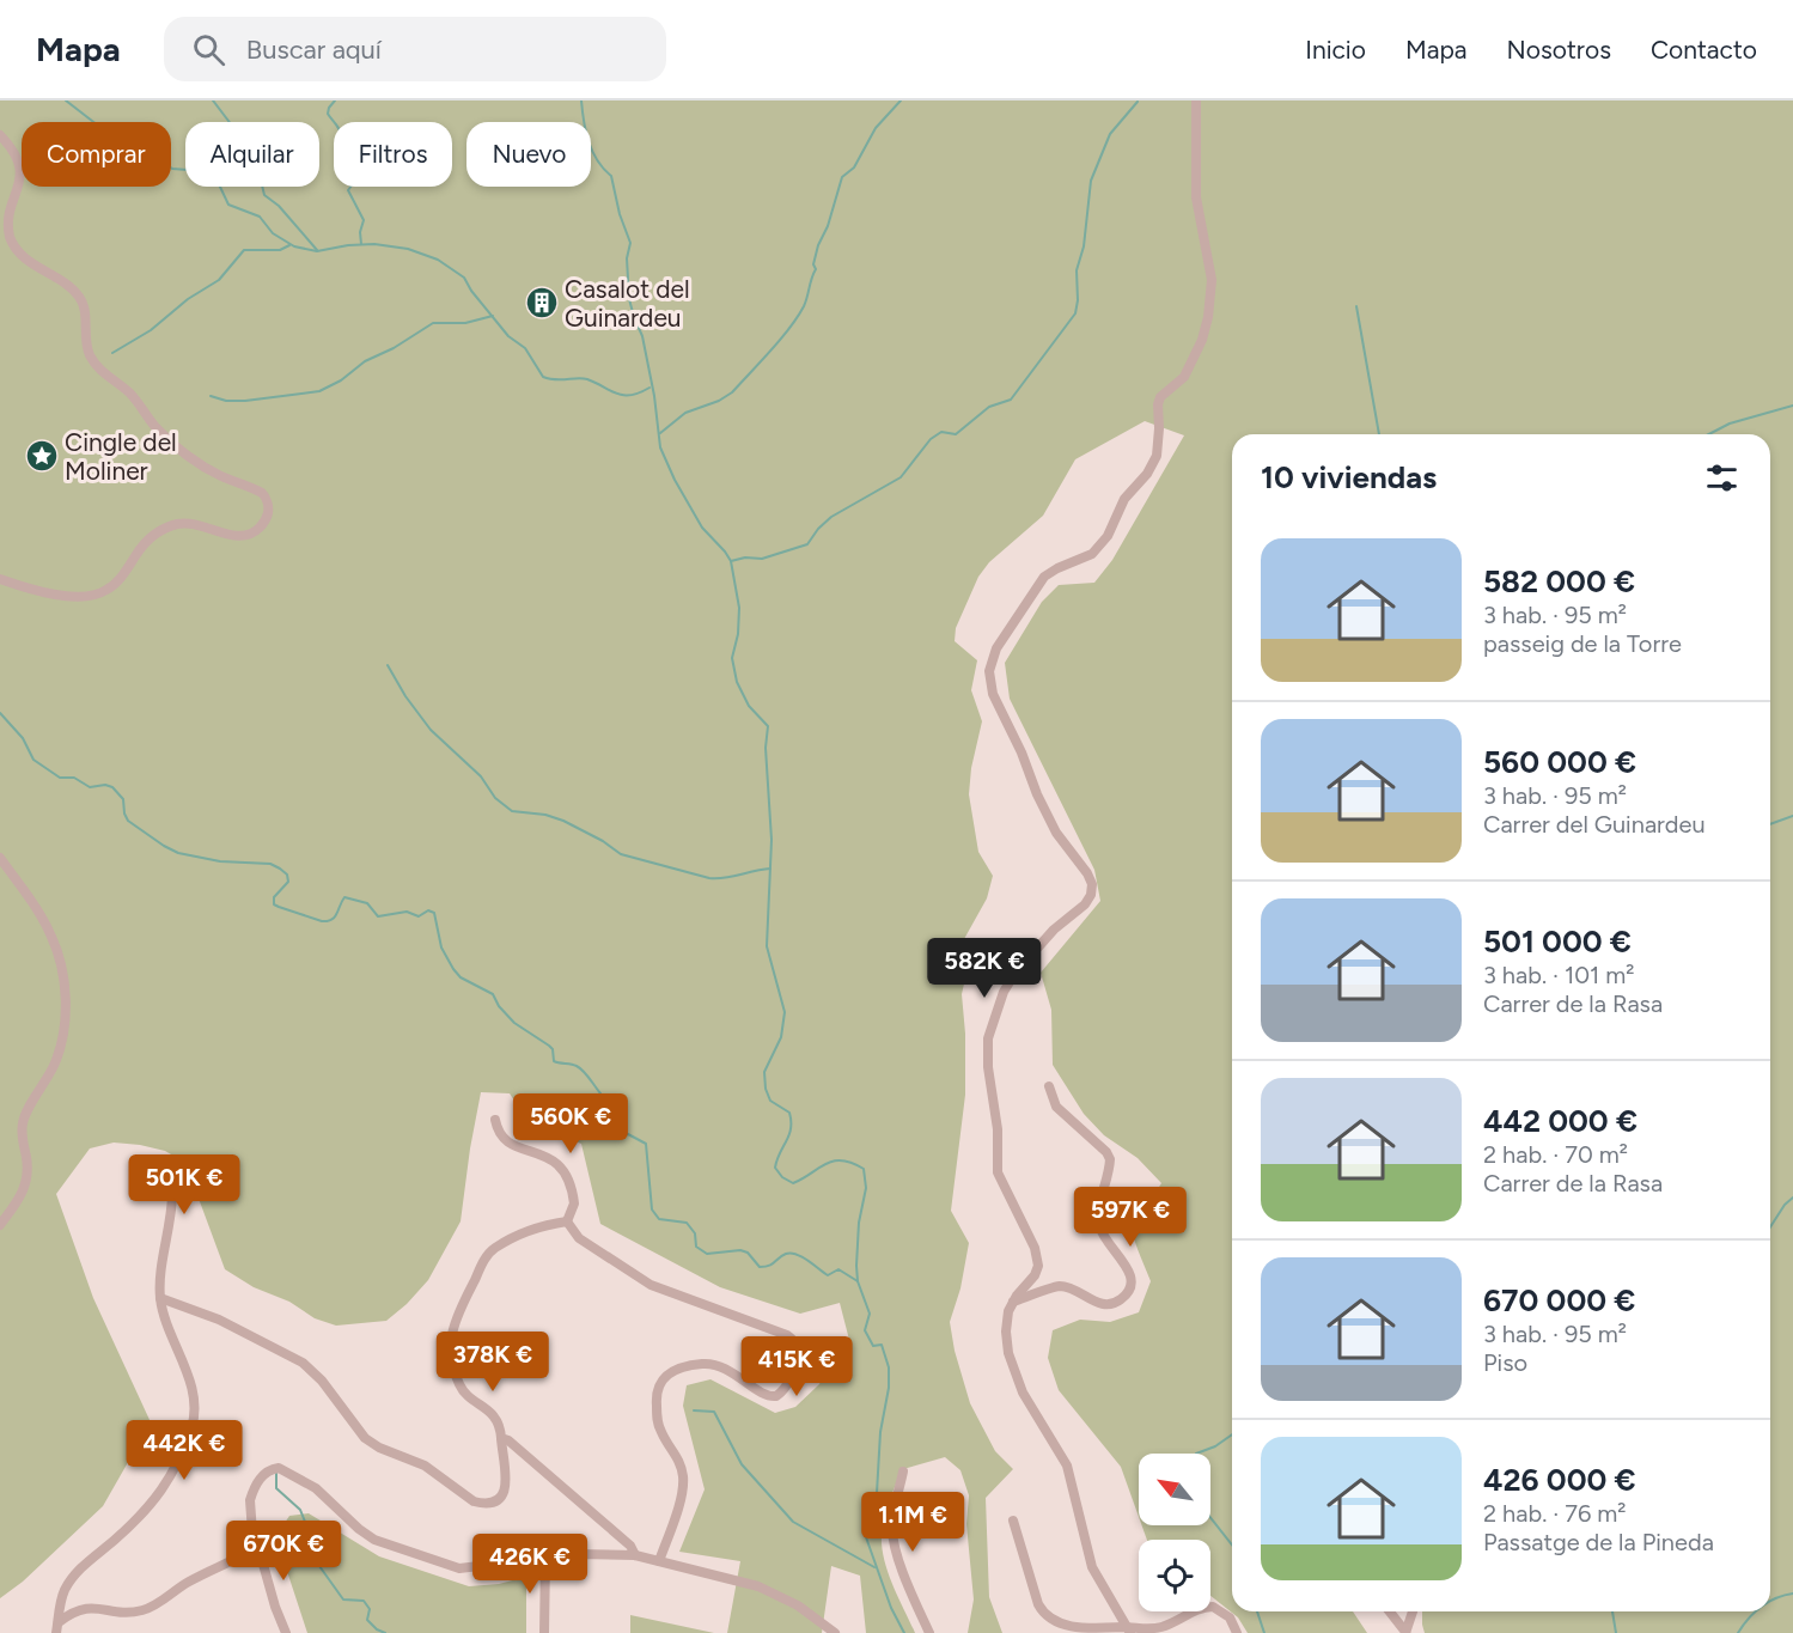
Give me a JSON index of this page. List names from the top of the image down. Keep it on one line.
{"places":{"building":["Casalot del Guinardeu"],"place":["Cingle del Moliner"]},"north":"top left","page":{"header":"Mapa","search":"Buscar aquí","nav":["Inicio","Mapa","Nosotros","Contacto"],"chip":["Comprar","Alquilar","Filtros","Nuevo"],"heading":"10 viviendas","list":[{"name":"582 000 €","note":"3 hab. · 95 m² · passeig de la Torre"},{"name":"560 000 €","note":"3 hab. · 95 m² · Carrer del Guinardeu"},{"name":"501 000 €","note":"3 hab. · 101 m² · Carrer de la Rasa"},{"name":"442 000 €","note":"2 hab. · 70 m² · Carrer de la Rasa"},{"name":"670 000 €","note":"3 hab. · 95 m² · Piso"},{"name":"426 000 €","note":"2 hab. · 76 m² · Passatge de la Pineda"}],"price":["582K €","560K €","501K €","597K €","378K €","415K €","442K €","1.1M €","670K €","426K €"]}}
